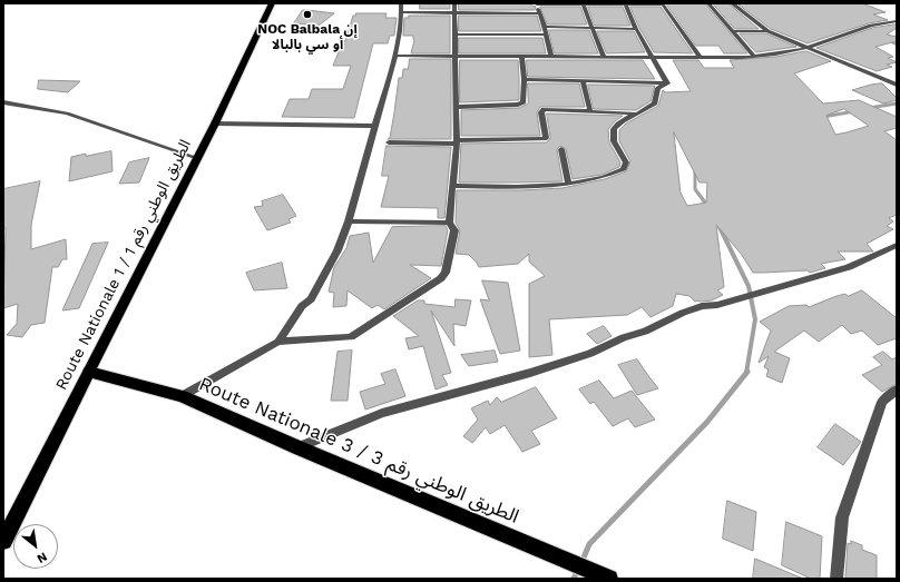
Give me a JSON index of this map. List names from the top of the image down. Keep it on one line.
{"streets":{"highway":["Route Nationale 1 / الطريق الوطني رقم 1","Route Nationale 3 / الطريق الوطني رقم 3"]},"crossings":[["Route Nationale 1 / الطريق الوطني رقم 1","Route Nationale 3 / الطريق الوطني رقم 3"]],"places":["NOC Balbala إن أو سي بالبالا"],"north":"bottom right"}
